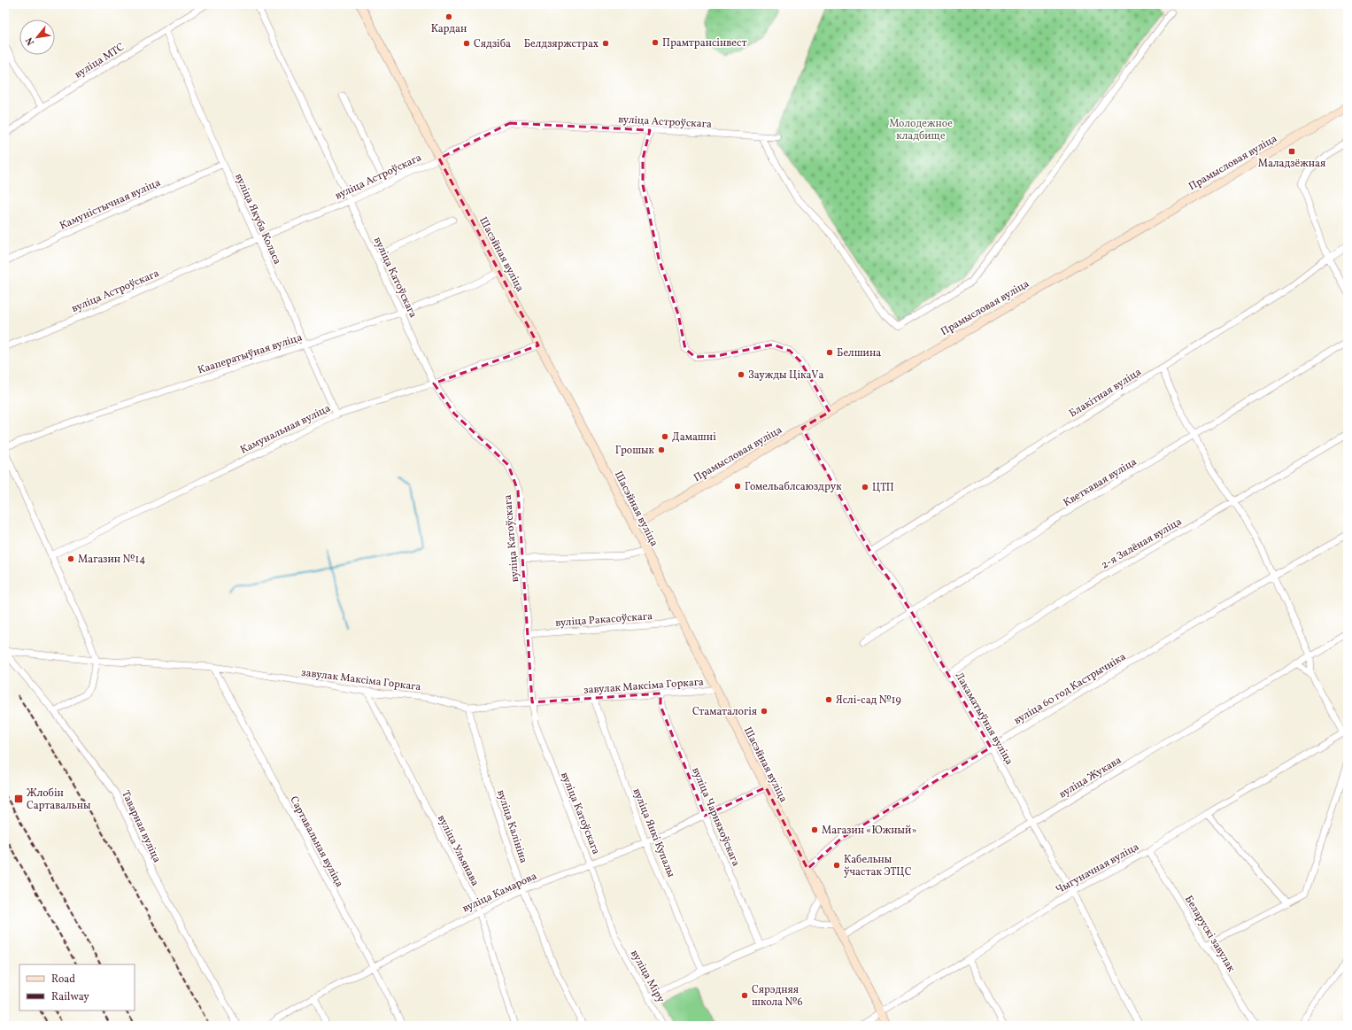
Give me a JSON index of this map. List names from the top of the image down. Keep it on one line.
{"streets":{"main road":["Прамысловая вуліца","Шасэйная вуліца"],"street":["вуліца МТС","вуліца Астроўскага","Камуністычная вуліца","вуліца Якуба Коласа","вуліца Катоўскага","Кааператыўная вуліца","Блакітная вуліца","Камунальная вуліца","Кветкавая вуліца","2-я Зялёная вуліца","вуліца Ракасоўскага","завулак Максіма Горкага","вуліца 60 год Кастрычніка","Лакаматыўная вуліца","вуліца Жукава","вуліца Чарняхоўскага","Таварная вуліца","вуліца Калініна","вуліца Янкі Купалы","Сартавальная вуліца","вуліца Ульянава","Чыгуначная вуліца","вуліца Камарова","Беларускі завулак","вуліца Міру"]},"crossings":[["вуліца МТС","вуліца Якуба Коласа"],["вуліца Астроўскага","вуліца Якуба Коласа"],["вуліца Астроўскага","Шасэйная вуліца"],["вуліца Астроўскага","вуліца Катоўскага"],["Прамысловая вуліца","Шасэйная вуліца"],["Прамысловая вуліца","Лакаматыўная вуліца"],["Камуністычная вуліца","вуліца Якуба Коласа"],["вуліца Якуба Коласа","Кааператыўная вуліца"],["вуліца Якуба Коласа","Камунальная вуліца"],["Шасэйная вуліца","Кааператыўная вуліца"],["Шасэйная вуліца","Камунальная вуліца"],["Шасэйная вуліца","вуліца Ракасоўскага"],["Шасэйная вуліца","завулак Максіма Горкага"],["Шасэйная вуліца","вуліца 60 год Кастрычніка"],["Шасэйная вуліца","вуліца Жукава"],["Шасэйная вуліца","Чыгуначная вуліца"],["Шасэйная вуліца","вуліца Камарова"],["вуліца Катоўскага","Кааператыўная вуліца"],["вуліца Катоўскага","Камунальная вуліца"],["вуліца Катоўскага","вуліца Ракасоўскага"],["вуліца Катоўскага","завулак Максіма Горкага"],["вуліца Катоўскага","вуліца Камарова"],["вуліца Катоўскага","вуліца Міру"],["Блакітная вуліца","Лакаматыўная вуліца"],["Кветкавая вуліца","Лакаматыўная вуліца"],["2-я Зялёная вуліца","Лакаматыўная вуліца"],["завулак Максіма Горкага","вуліца Чарняхоўскага"],["завулак Максіма Горкага","Таварная вуліца"],["завулак Максіма Горкага","вуліца Калініна"],["завулак Максіма Горкага","вуліца Янкі Купалы"],["завулак Максіма Горкага","Сартавальная вуліца"],["завулак Максіма Горкага","вуліца Ульянава"],["вуліца 60 год Кастрычніка","Лакаматыўная вуліца"],["Лакаматыўная вуліца","вуліца Жукава"],["Лакаматыўная вуліца","Чыгуначная вуліца"],["вуліца Чарняхоўскага","вуліца Камарова"],["вуліца Калініна","вуліца Камарова"],["вуліца Янкі Купалы","вуліца Камарова"],["Сартавальная вуліца","вуліца Камарова"],["вуліца Ульянава","вуліца Камарова"],["Чыгуначная вуліца","Беларускі завулак"]],"parks":["Молодежное кладбище"],"places":{"other":["Кардан","Прамтрансінвест","Сядзіба","Белдзяржстрах","Белшина","Заужды ЦікаVа","Дамашні","Грошык","Гомельаблсаюздрук","ЦТП","Магазин №14","Яслі-сад №19","Стаматалогія","Магазин «Южный»","Кабельны ўчастак ЭТЦС","Сярэдняя школа №6"],"transit":["Маладзёжная","Жлобін Сартавальны"]},"legend":["Road","Railway"],"north":"bottom left"}
